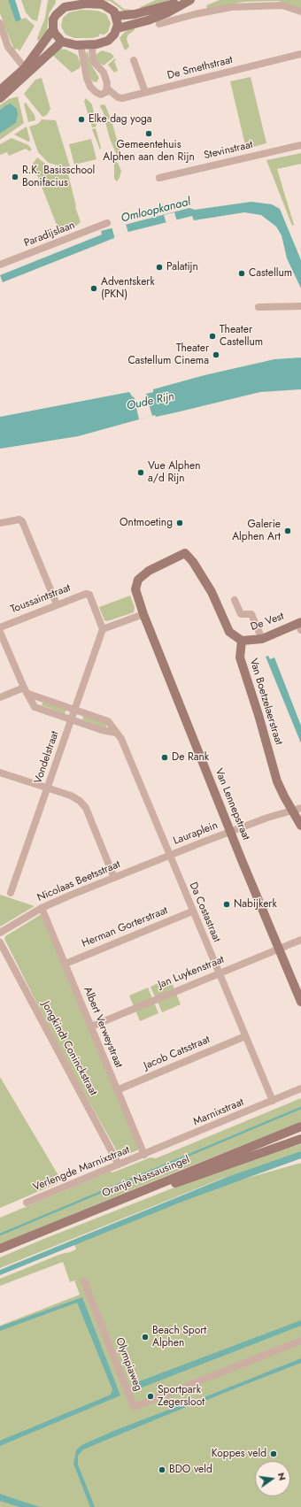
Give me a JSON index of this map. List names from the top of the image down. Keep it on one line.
{"streets":{"main road":["De Vest","Van Boetzelaerstraat","Van Lennepstraat","Oranje Nassausingel"],"street":["De Smethstraat","Stevinstraat","Paradijslaan","Toussaintstraat","Vondelstraat","Lauraplein","Nicolaas Beetsstraat","Da Costastraat","Herman Gorterstraat","Jan Luykenstraat","Albert Verweystraat","Jongkindt Coninckstraat","Jacob Catsstraat","Marnixstraat","Verlengde Marnixstraat","Olympiaweg"]},"crossings":[["Toussaintstraat","Vondelstraat"],["De Vest","Van Boetzelaerstraat"],["De Vest","Van Lennepstraat"],["Van Boetzelaerstraat","Van Lennepstraat"],["Vondelstraat","Da Costastraat"],["Van Lennepstraat","Lauraplein"],["Van Lennepstraat","Jan Luykenstraat"],["Lauraplein","Nicolaas Beetsstraat"],["Lauraplein","Da Costastraat"],["Nicolaas Beetsstraat","Da Costastraat"],["Nicolaas Beetsstraat","Albert Verweystraat"],["Da Costastraat","Herman Gorterstraat"],["Da Costastraat","Jan Luykenstraat"],["Da Costastraat","Jacob Catsstraat"],["Da Costastraat","Marnixstraat"],["Herman Gorterstraat","Albert Verweystraat"],["Jan Luykenstraat","Albert Verweystraat"],["Albert Verweystraat","Jacob Catsstraat"],["Albert Verweystraat","Marnixstraat"],["Albert Verweystraat","Verlengde Marnixstraat"],["Jongkindt Coninckstraat","Verlengde Marnixstraat"],["Marnixstraat","Verlengde Marnixstraat"]],"water":["Omloopkanaal","Oude Rijn"],"places":["Elke dag yoga","Gemeentehuis Alphen aan den Rijn","R.K. Basisschool Bonifacius","Palatijn","Castellum","Adventskerk (PKN)","Theater Castellum","Theater Castellum Cinema","Vue Alphen a/d Rijn","Ontmoeting","Galerie Alphen Art","De Rank","Nabijkerk","Beach Sport Alphen","Sportpark Zegersloot","Koppes veld","BDO veld"],"north":"right"}
